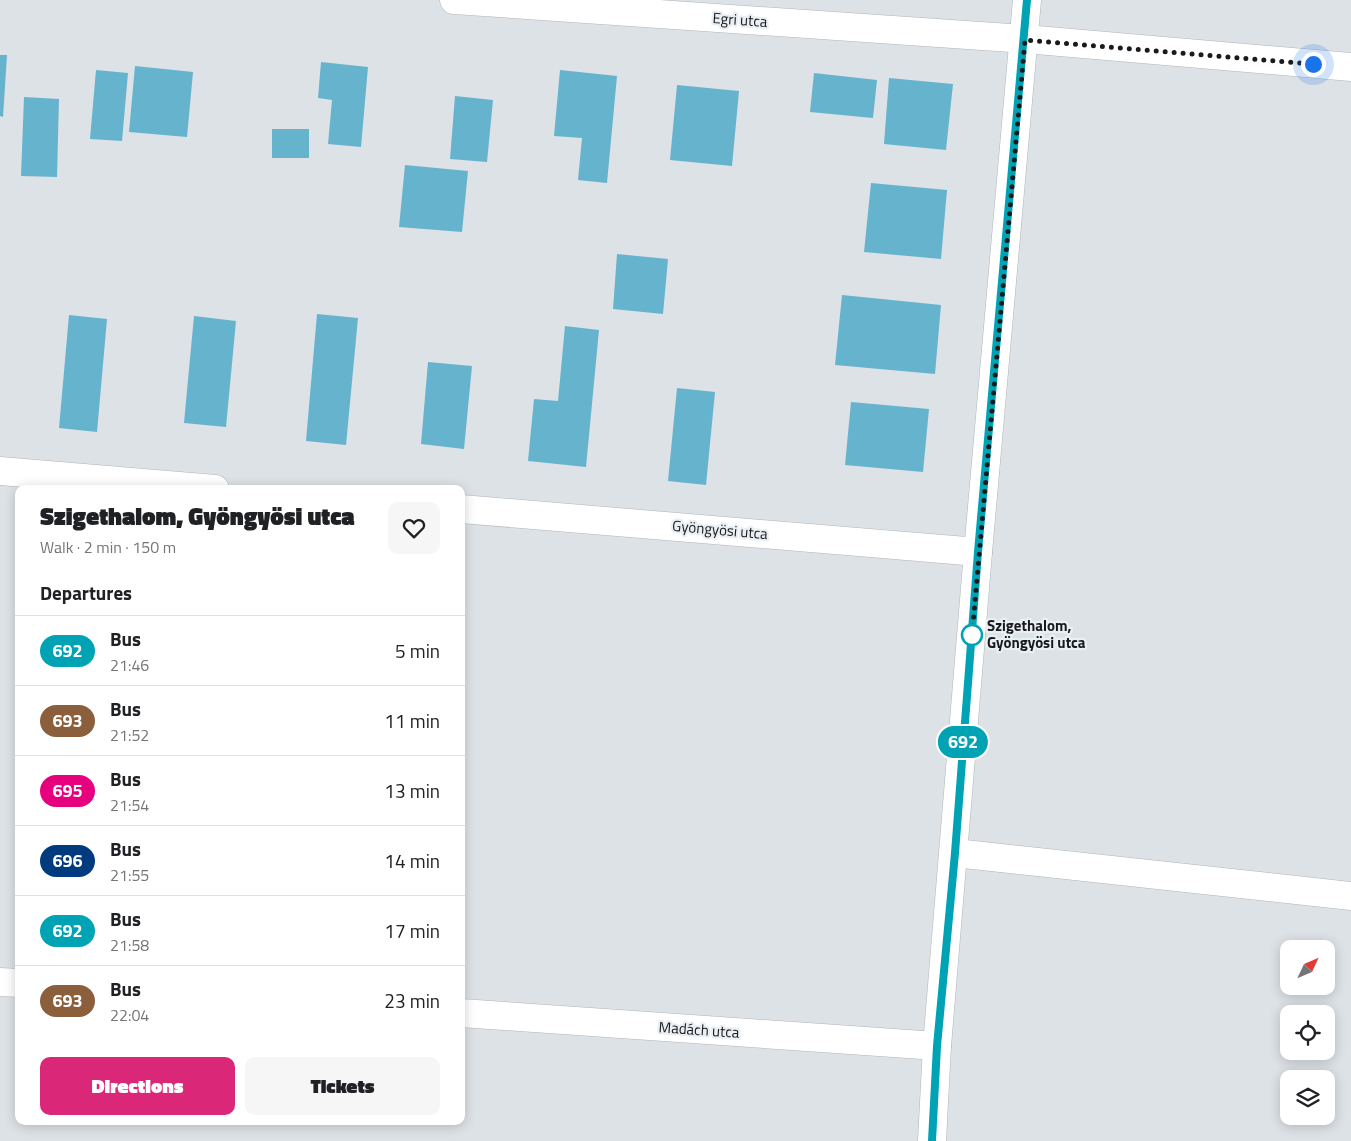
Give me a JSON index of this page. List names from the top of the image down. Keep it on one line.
{"streets":{"street":["Egri utca","Gyöngyösi utca","Madách utca"]},"places":["Szigethalom, Gyöngyösi utca"],"lines":["bus line 692"],"north":"top right","page":{"on_map":"692","heading":[["Szigethalom, Gyöngyösi utca","Walk · 2 min · 150 m"],"Departures"],"list":[{"mark":"692","name":"Bus","note":"21:46","value":"5 min"},{"mark":"693","name":"Bus","note":"21:52","value":"11 min"},{"mark":"695","name":"Bus","note":"21:54","value":"13 min"},{"mark":"696","name":"Bus","note":"21:55","value":"14 min"},{"mark":"692","name":"Bus","note":"21:58","value":"17 min"},{"mark":"693","name":"Bus","note":"22:04","value":"23 min"}],"buttons":["Directions","Tickets"]}}
